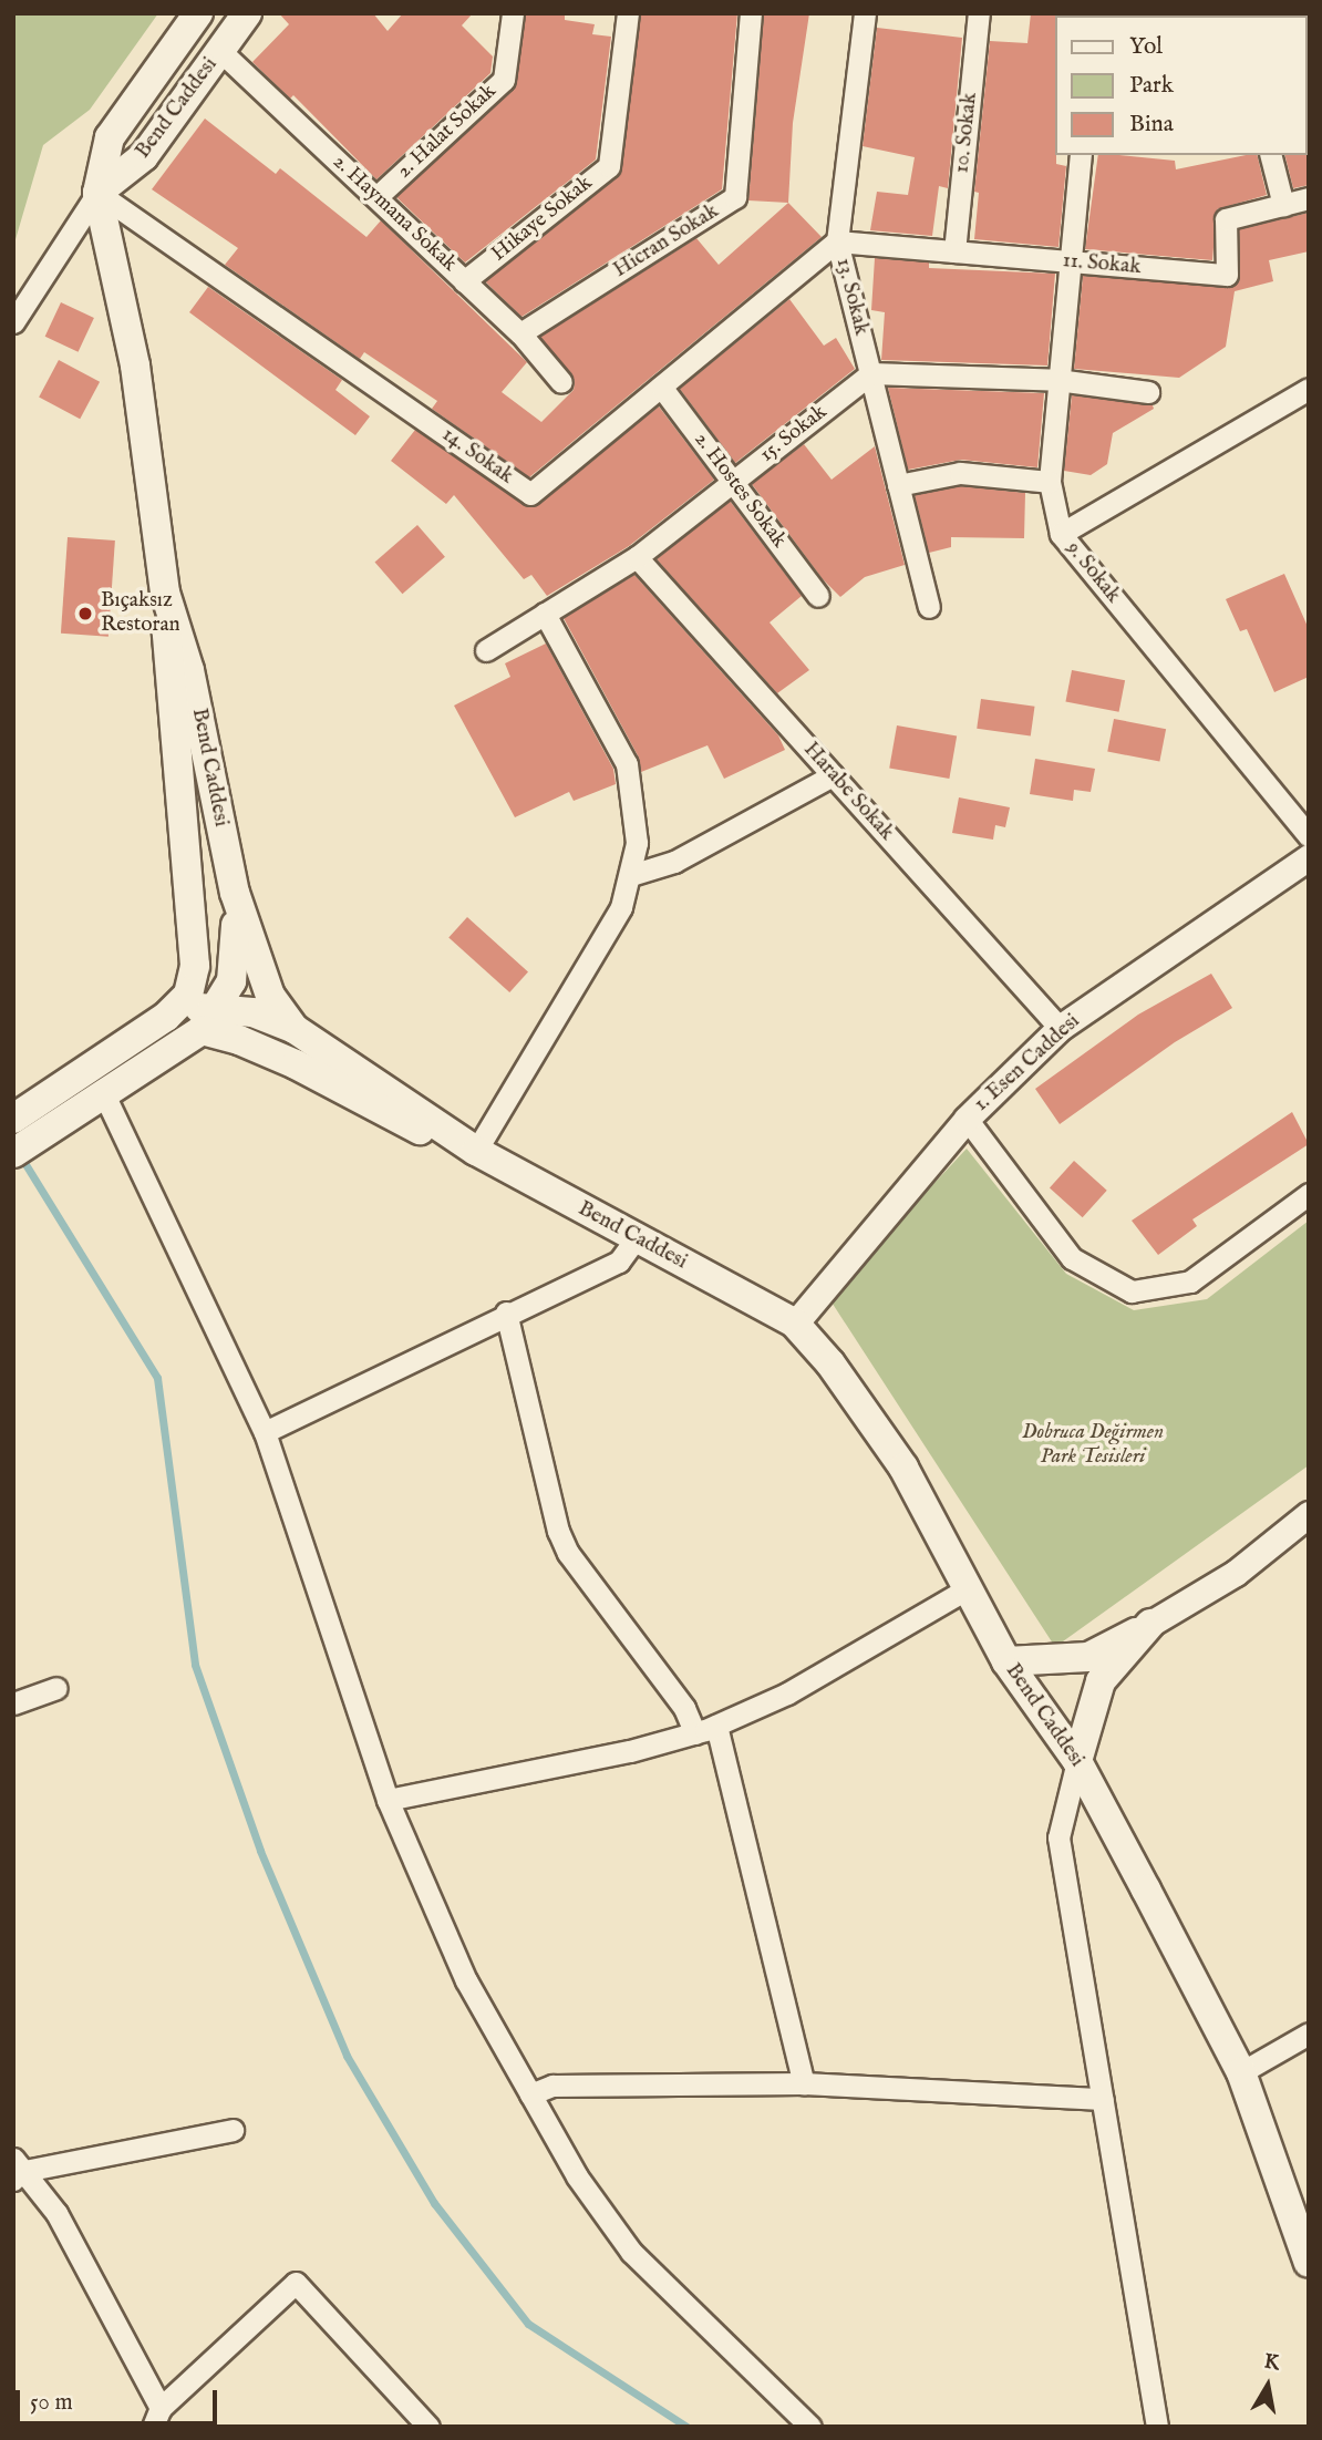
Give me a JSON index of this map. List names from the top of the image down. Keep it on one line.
{"streets":{"main road":["Bend Caddesi"],"street":["2. Halat Sokak","10. Sokak","2. Haymana Sokak","Hikaye Sokak","Hicran Sokak","11. Sokak","13. Sokak","15. Sokak","14. Sokak","2. Hostes Sokak","9. Sokak","Harabe Sokak","1. Esen Caddesi"]},"crossings":[["Bend Caddesi","2. Haymana Sokak"],["Bend Caddesi","14. Sokak"],["Bend Caddesi","1. Esen Caddesi"],["2. Halat Sokak","2. Haymana Sokak"],["10. Sokak","11. Sokak"],["2. Haymana Sokak","Hikaye Sokak"],["2. Haymana Sokak","Hicran Sokak"],["11. Sokak","13. Sokak"],["11. Sokak","14. Sokak"],["11. Sokak","9. Sokak"],["13. Sokak","15. Sokak"],["13. Sokak","14. Sokak"],["15. Sokak","2. Hostes Sokak"],["15. Sokak","Harabe Sokak"],["14. Sokak","2. Hostes Sokak"],["Harabe Sokak","1. Esen Caddesi"]],"parks":["Dobruca Değirmen Park Tesisleri"],"places":["Bıçaksız Restoran"],"legend":["Yol","Park","Bina"],"scale_bar":"50 m","north":"top"}
